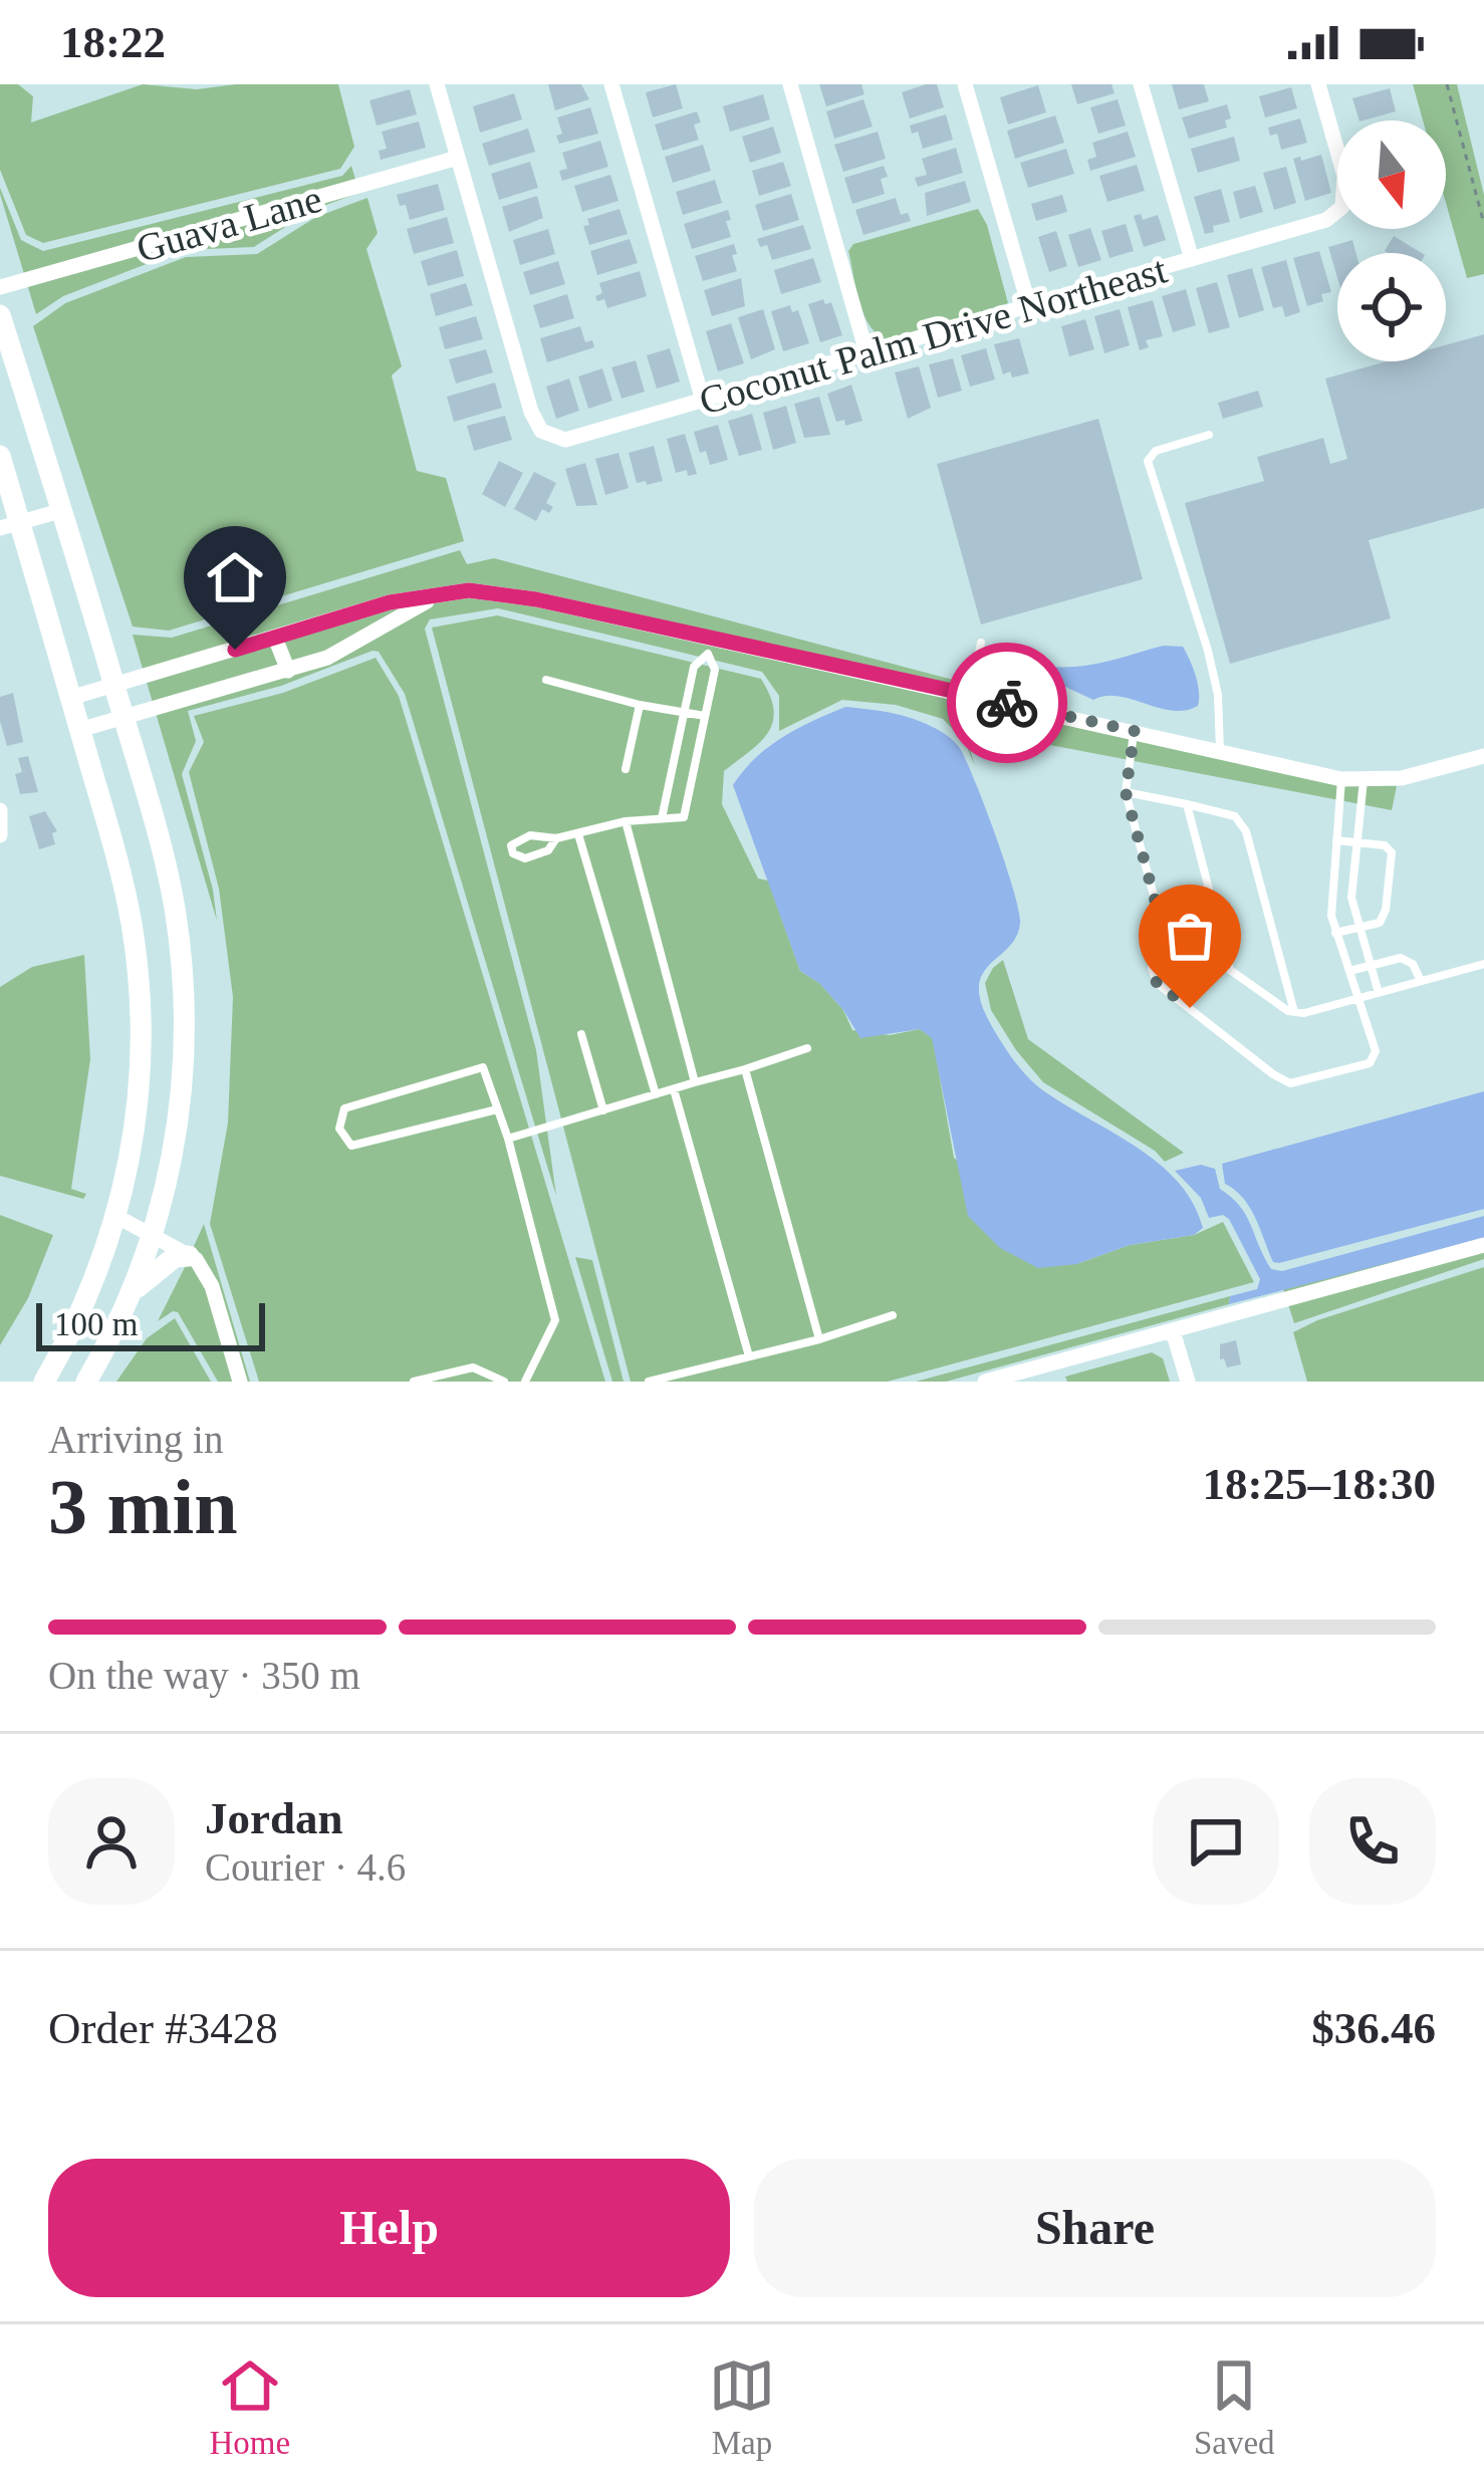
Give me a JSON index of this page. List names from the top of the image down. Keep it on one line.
{"streets":{"street":["Guava Lane","Coconut Palm Drive Northeast"]},"crossings":[["Guava Lane","Coconut Palm Drive Northeast"]],"scale_bar":"100 m","north":"bottom","page":{"status":"18:22","scale":"100 m","heading":["3 min","Arriving in","18:25–18:30"],"panel":["Jordan","Courier · 4.6","Order #3428","$36.46"],"bar":"On the way · 350 m","buttons":["Help","Share"],"tabs":["Home","Map","Saved"]}}
